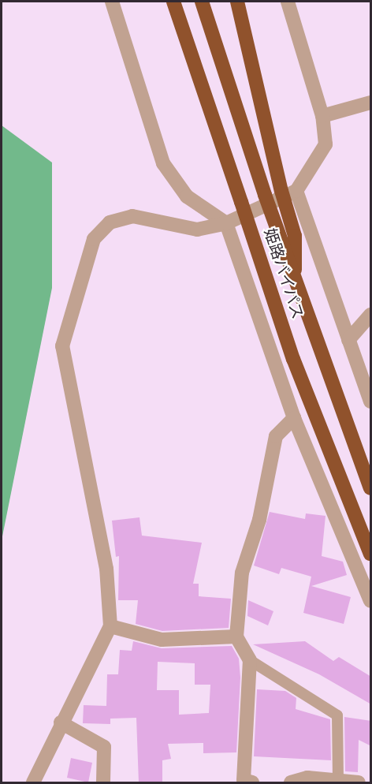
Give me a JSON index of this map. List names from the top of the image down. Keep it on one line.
{"streets":{"highway":["姫路バイパス"]}}
